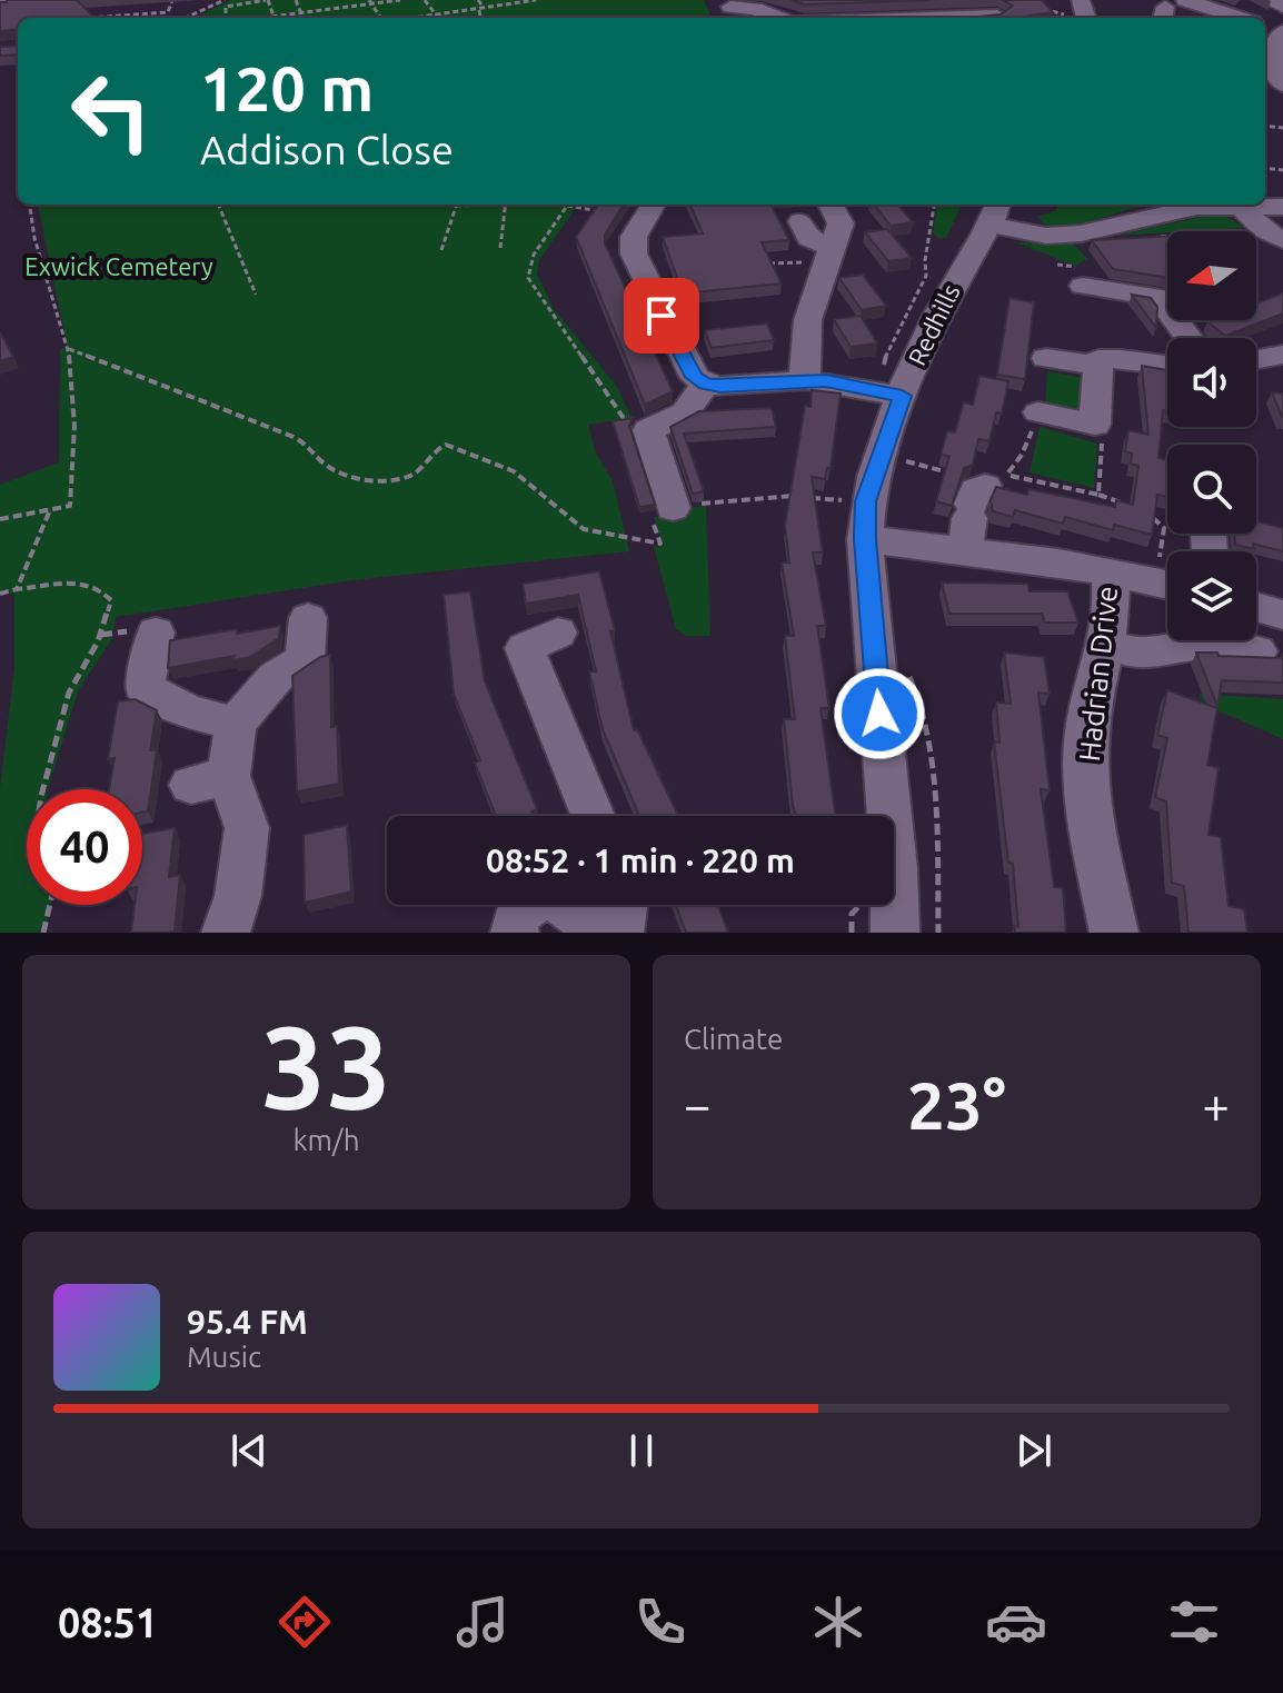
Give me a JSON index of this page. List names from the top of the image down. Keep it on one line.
{"streets":{"street":["Redhills","Hadrian Drive"]},"parks":["Exwick Cemetery"],"north":"left","page":{"turn":["120 m","Addison Close"],"limit":"40","trip":"08:52 · 1 min · 220 m","tile":[["33","km/h"],"Climate"],"heat":["−","23°","+"],"song":["95.4 FM","Music"],"tabs":"08:51"}}
